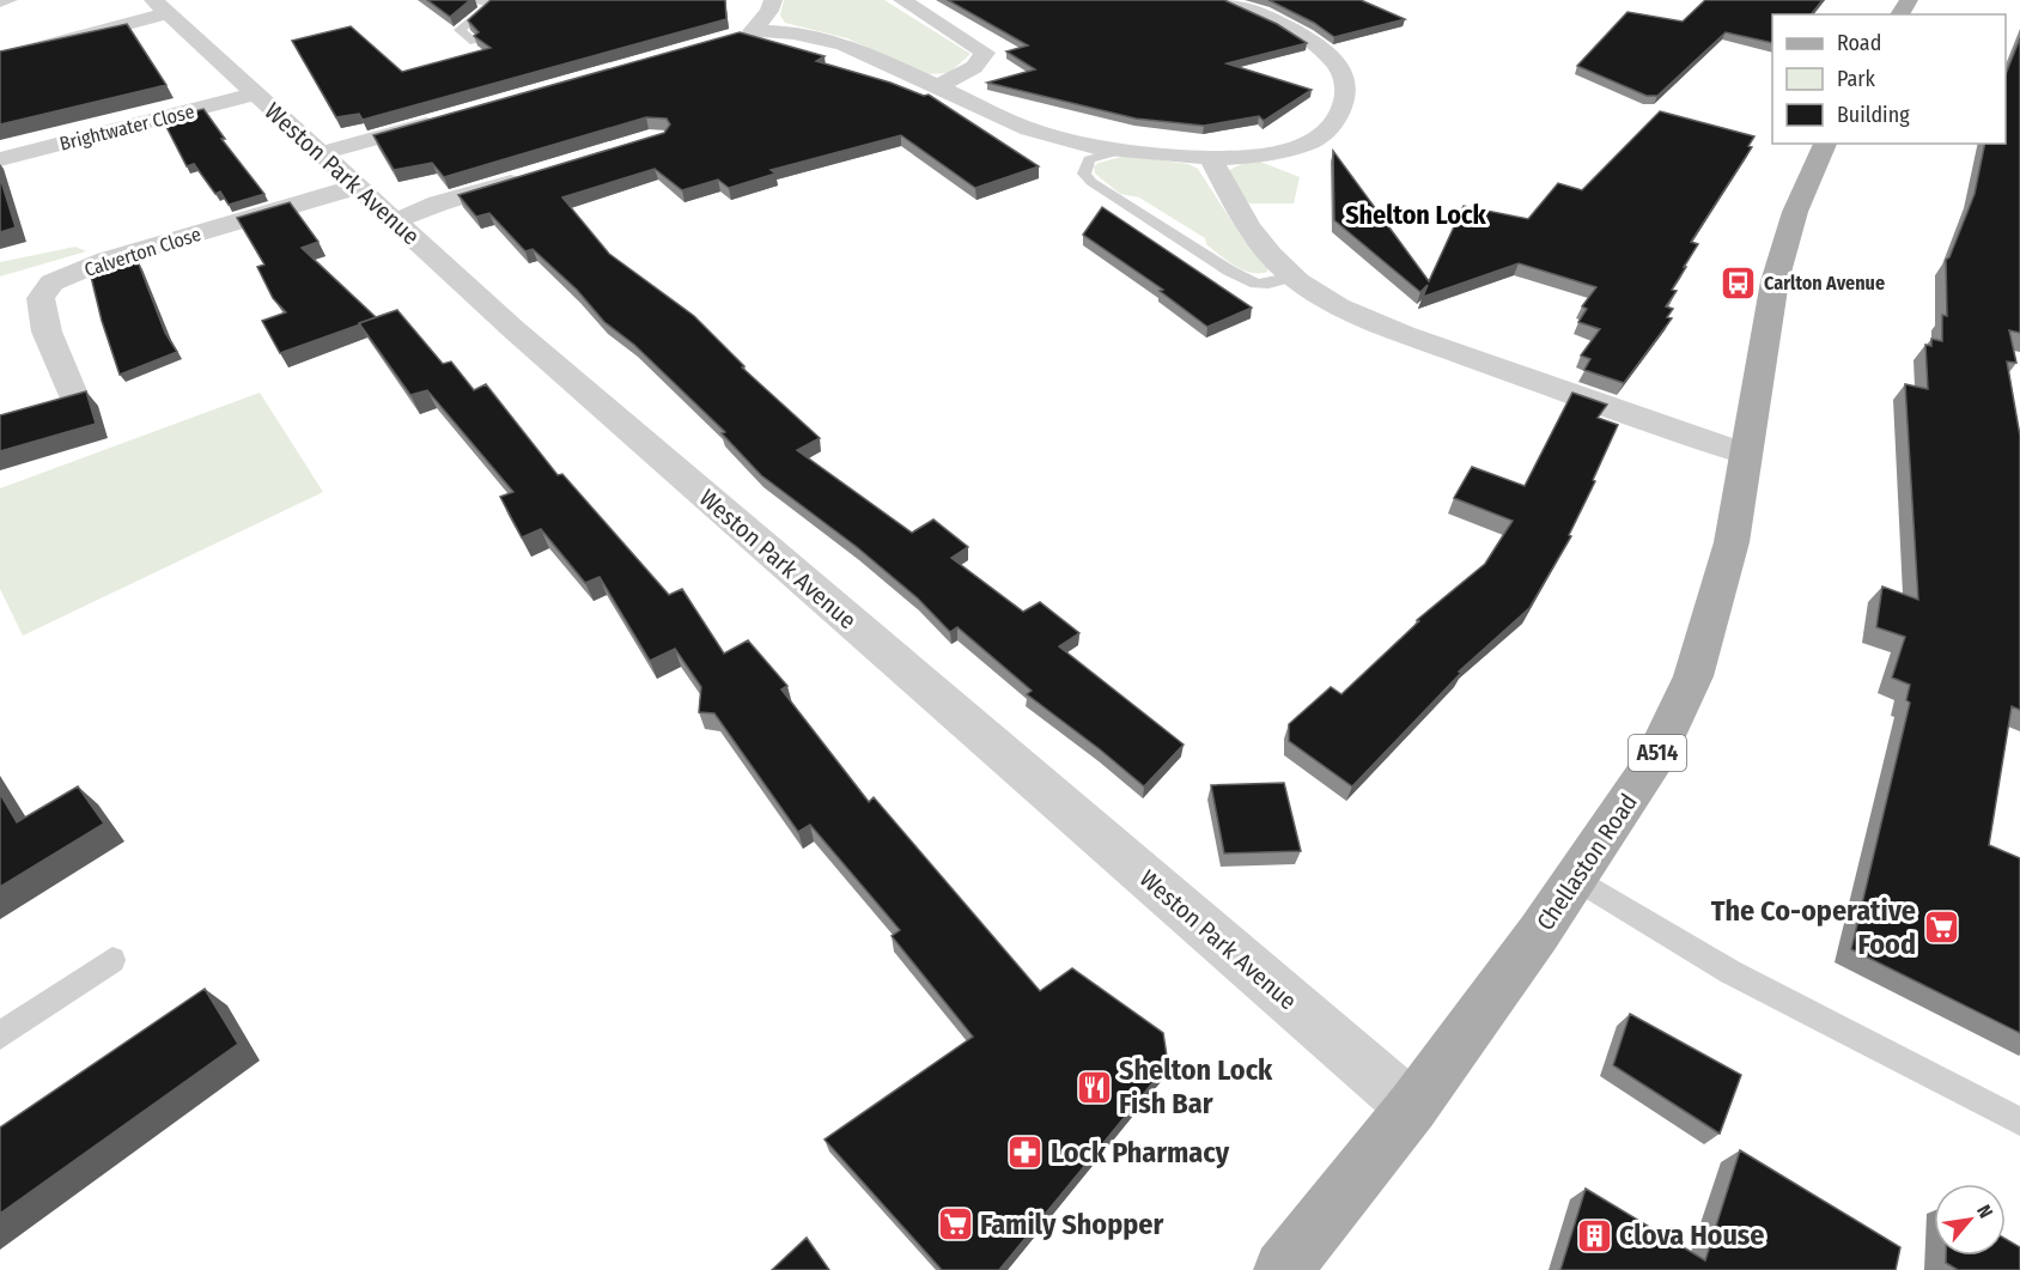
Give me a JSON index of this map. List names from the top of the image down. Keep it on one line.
{"streets":{"main road":["A514","Chellaston Road"],"street":["Brightwater Close","Weston Park Avenue","Calverton Close"]},"crossings":[["Brightwater Close","Weston Park Avenue"],["Weston Park Avenue","Calverton Close"],["Weston Park Avenue","Chellaston Road"]],"districts":["Shelton Lock"],"places":{"bus stop":["Carlton Avenue"],"supermarket":["The Co-operative Food","Family Shopper"],"restaurant":["Shelton Lock Fish Bar"],"pharmacy":["Lock Pharmacy"],"building":["Clova House"]},"legend":["Road","Park","Building"],"north":"top right"}
